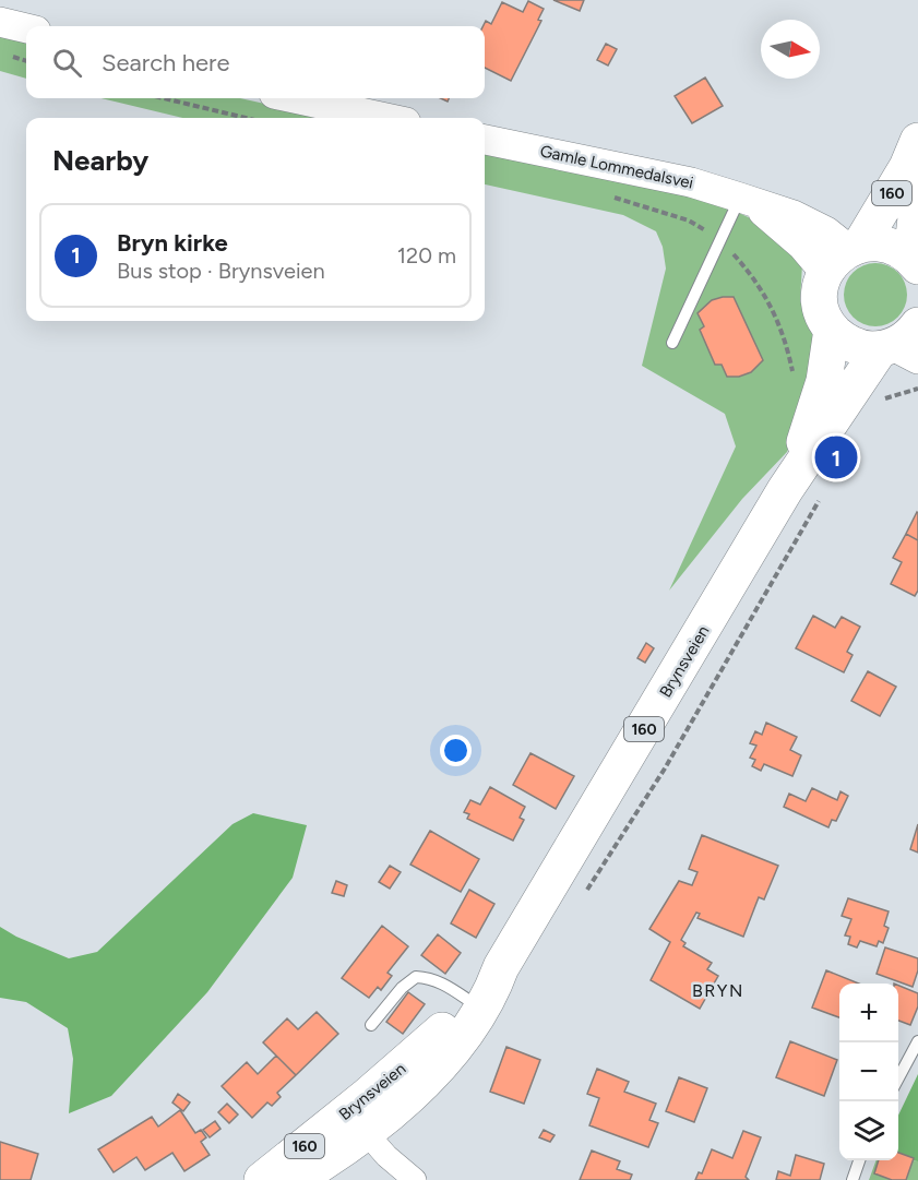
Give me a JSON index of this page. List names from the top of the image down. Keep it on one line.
{"streets":{"main road":["160","Brynsveien"],"street":["Gamle Lommedalsvei"]},"crossings":[["Gamle Lommedalsvei","160"],["160","Brynsveien"]],"districts":["BRYN"],"north":"right","page":{"search":"Search here","heading":"Nearby","list":[{"mark":"1","name":"Bryn kirke","note":"Bus stop · Brynsveien","value":"120 m"}],"pins":"1","map_buttons":["+","−"]}}
